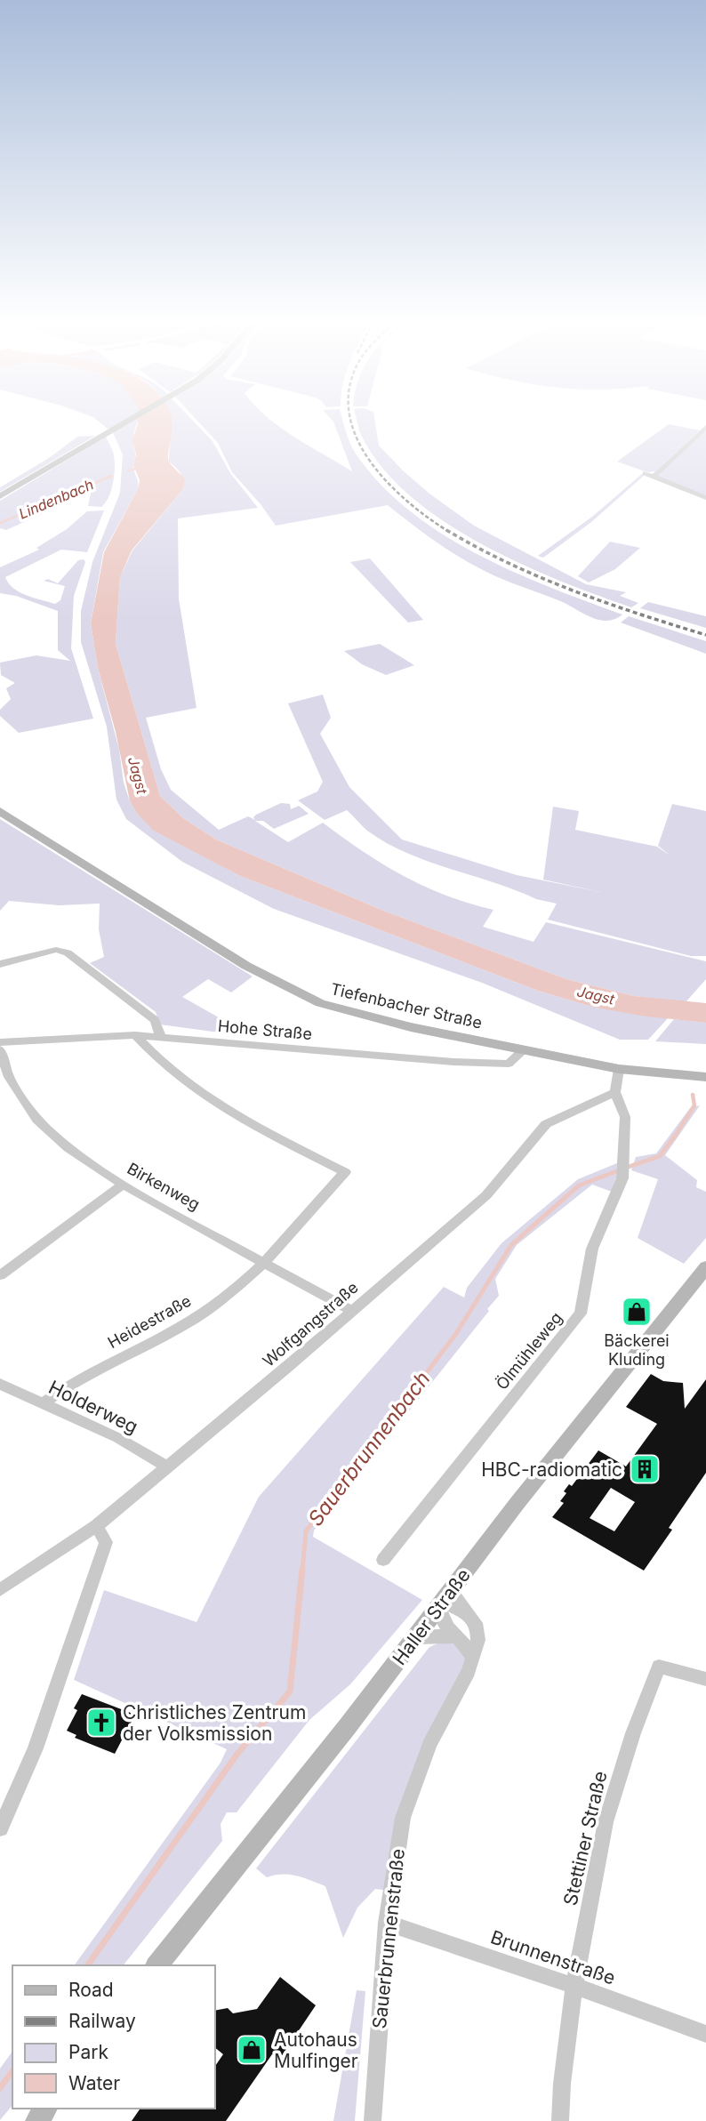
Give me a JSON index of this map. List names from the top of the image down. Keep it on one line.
{"streets":{"main road":["Tiefenbacher Straße","Haller Straße"],"street":["Hohe Straße","Birkenweg","Heidestraße","Wolfgangstraße","Ölmühleweg","Holderweg","Stettiner Straße","Sauerbrunnenstraße","Brunnenstraße"]},"crossings":[["Tiefenbacher Straße","Hohe Straße"],["Hohe Straße","Heidestraße"],["Birkenweg","Heidestraße"],["Birkenweg","Wolfgangstraße"],["Heidestraße","Holderweg"],["Wolfgangstraße","Ölmühleweg"],["Wolfgangstraße","Holderweg"],["Haller Straße","Sauerbrunnenstraße"],["Stettiner Straße","Brunnenstraße"],["Sauerbrunnenstraße","Brunnenstraße"]],"water":["Lindenbach","Jagst","Sauerbrunnenbach"],"places":{"shop":["Bäckerei Kluding","Autohaus Mulfinger"],"building":["HBC-radiomatic"],"church":["Christliches Zentrum der Volksmission"]},"legend":["Road","Railway","Park","Water"]}
